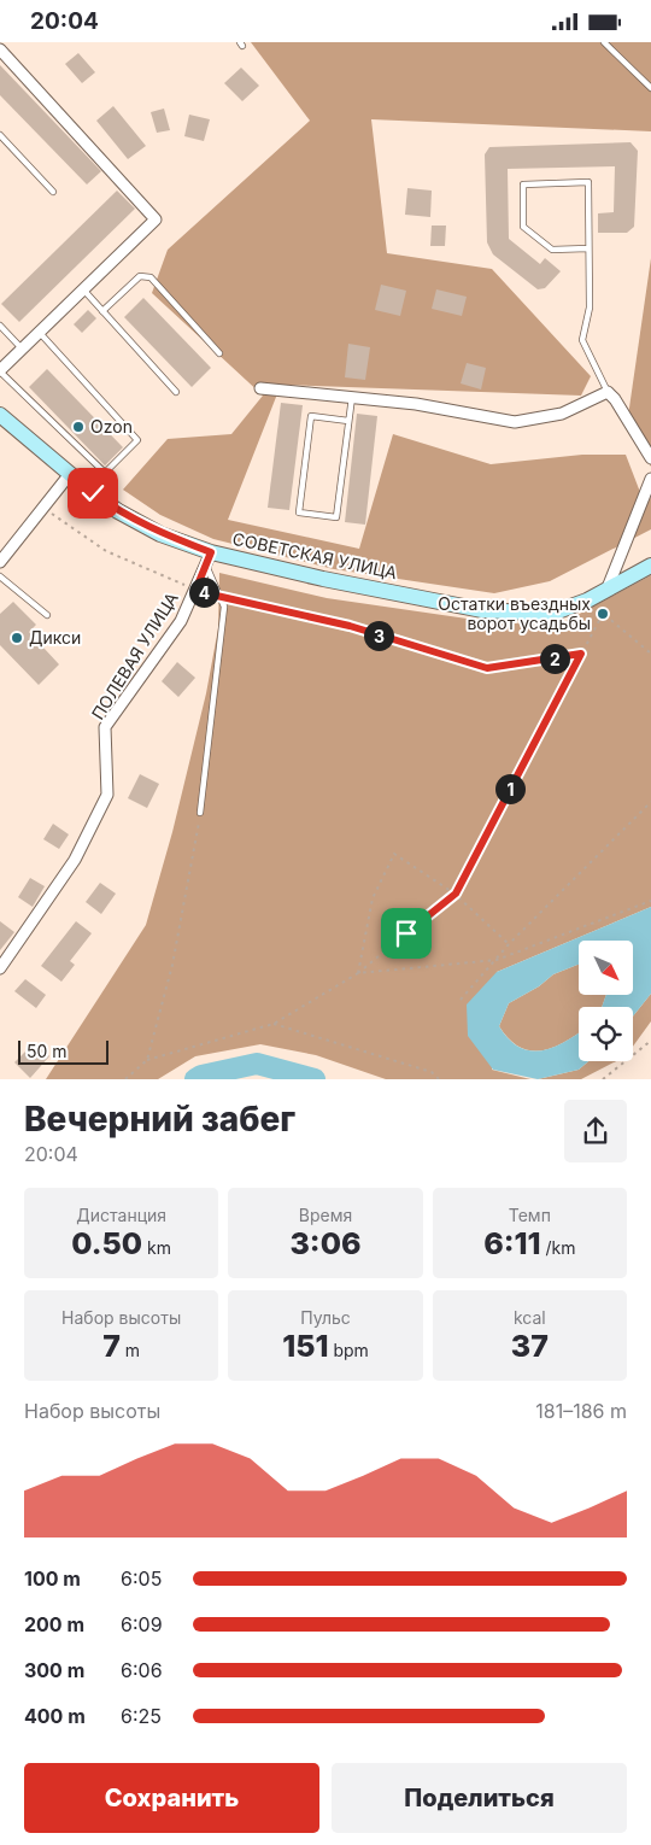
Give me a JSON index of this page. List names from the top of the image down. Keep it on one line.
{"streets":{"main road":["СОВЕТСКАЯ УЛИЦА"],"street":["ПОЛЕВАЯ УЛИЦА"]},"crossings":[["СОВЕТСКАЯ УЛИЦА","ПОЛЕВАЯ УЛИЦА"]],"places":["Ozon","Остатки въездных ворот усадьбы","Дикси"],"scale_bar":"50 m","north":"bottom right","page":{"status":"20:04","pins":["4","3","2","1"],"scale":"50 m","heading":["Вечерний забег","20:04"],"stats":[["Дистанция","0.50 km"],["Время","3:06"],["Темп","6:11 /km"],["Набор высоты","7 m"],["Пульс","151 bpm"],["kcal","37"]],"chart":["Набор высоты","181–186 m"],"list":[{"name":"100 m","note":"6:05"},{"name":"200 m","note":"6:09"},{"name":"300 m","note":"6:06"},{"name":"400 m","note":"6:25"}],"buttons":["Сохранить","Поделиться"]}}
